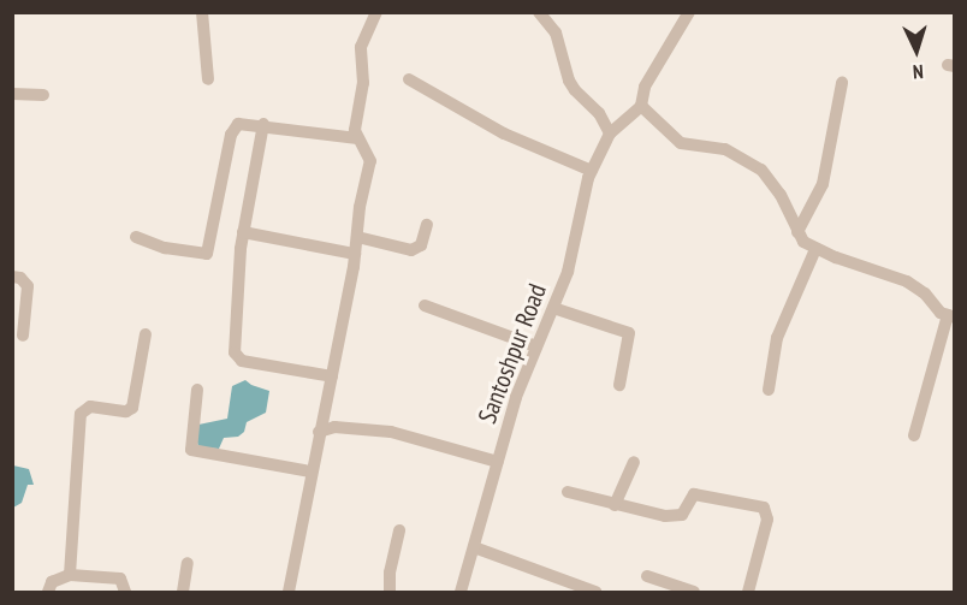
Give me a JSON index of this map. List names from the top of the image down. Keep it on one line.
{"streets":{"street":["Santoshpur Road"]},"north":"bottom"}
